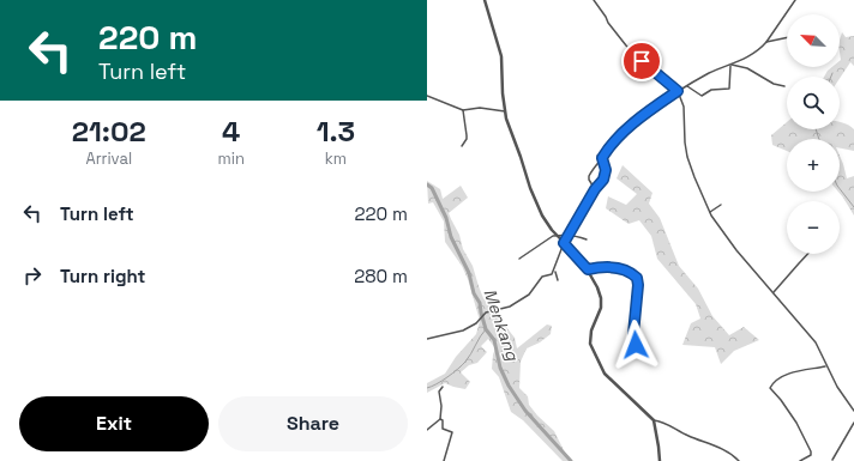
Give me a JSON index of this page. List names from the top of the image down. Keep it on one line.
{"water":["Menkang"],"north":"top left","page":{"turn":["220 m","Turn left"],"map_buttons":["+","−"],"eta":["21:02","Arrival","4","min","1.3","km"],"list":[{"name":"Turn left","value":"220 m"},{"name":"Turn right","value":"280 m"}],"buttons":["Exit","Share"]}}
